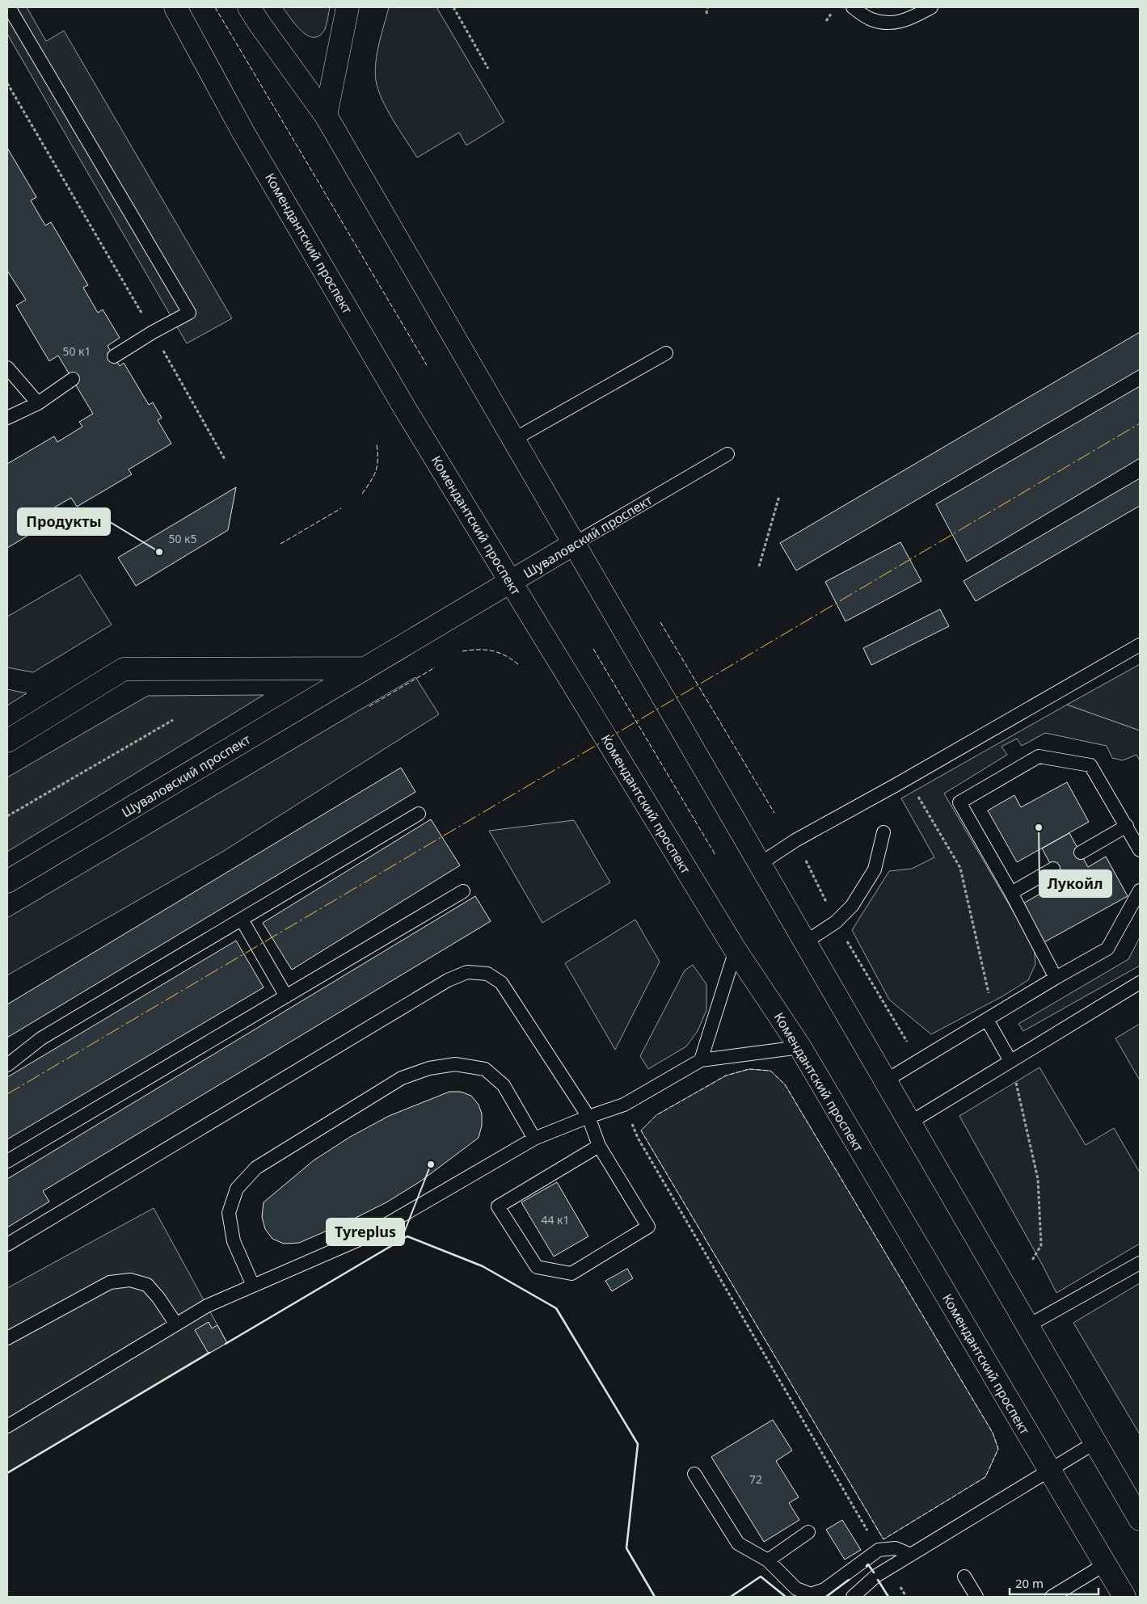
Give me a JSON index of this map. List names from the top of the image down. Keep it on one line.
{"streets":{"main road":["Комендантский проспект","Шуваловский проспект"]},"crossings":[["Комендантский проспект","Шуваловский проспект"]],"places":["Продукты","Лукойл","Tyreplus"],"house_numbers":["50 к1","50 к5","44 к1","72"],"scale_bar":"20 m"}
